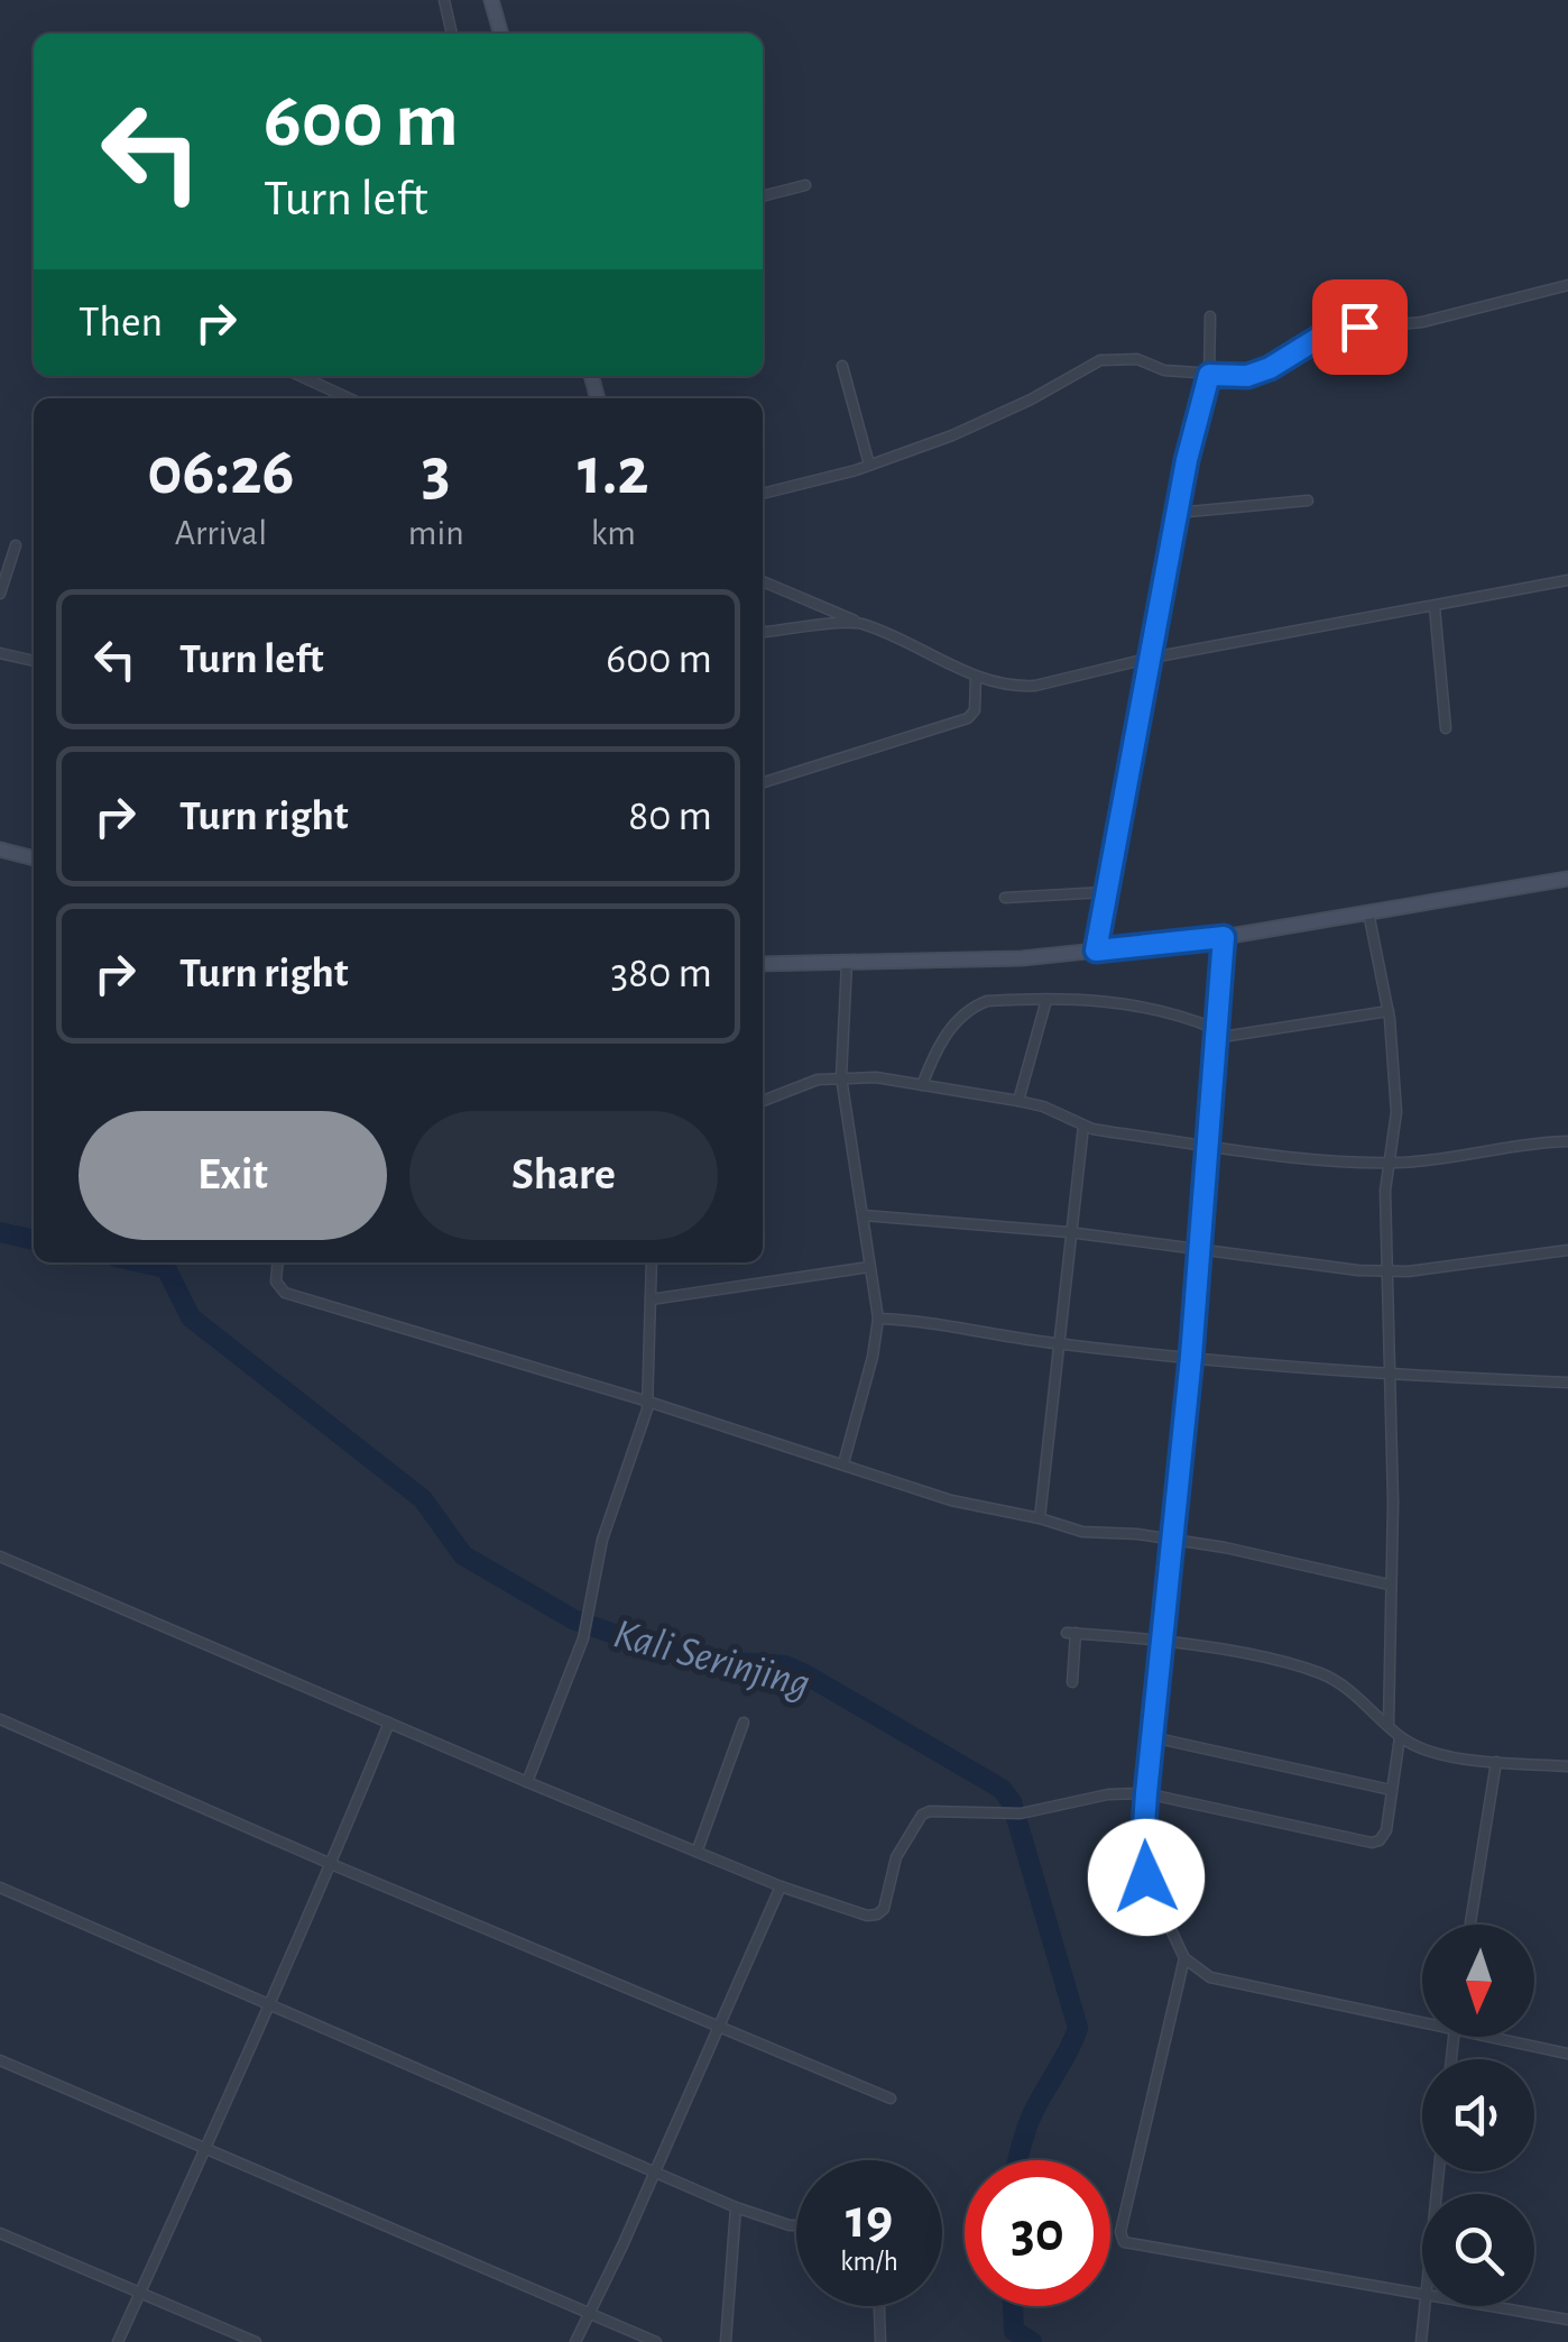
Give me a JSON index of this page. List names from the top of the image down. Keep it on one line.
{"water":["Kali Serinjing"],"north":"bottom","page":{"turn":["600 m","Turn left"],"then":"Then","eta":["06:26","Arrival","3","min","1.2","km"],"list":[{"name":"Turn left","value":"600 m"},{"name":"Turn right","value":"80 m"},{"name":"Turn right","value":"380 m"}],"buttons":["Exit","Share"],"speed":"19 km/h","limit":"30"}}
